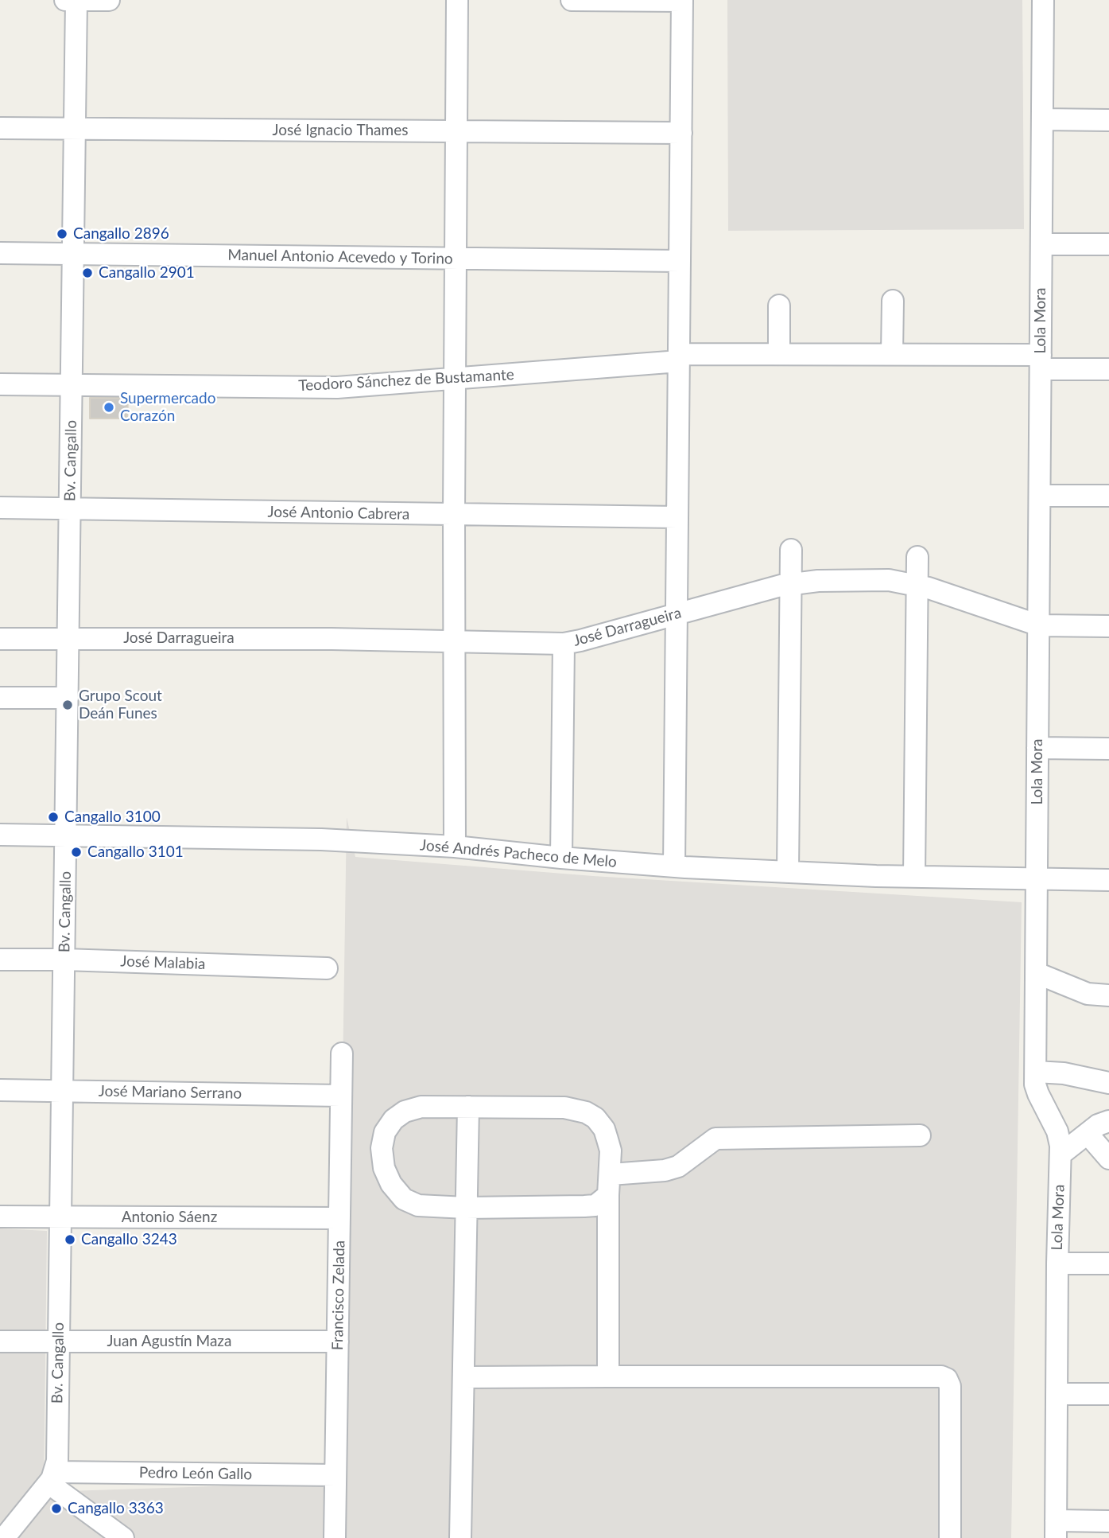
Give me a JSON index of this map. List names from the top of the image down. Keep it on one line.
{"streets":{"street":["José Ignacio Thames","Manuel Antonio Acevedo y Torino","Lola Mora","Teodoro Sánchez de Bustamante","Bv. Cangallo","José Antonio Cabrera","José Darragueira","José Andrés Pacheco de Melo","José Malabia","José Mariano Serrano","Antonio Sáenz","Francisco Zelada","Juan Agustín Maza","Pedro León Gallo"]},"crossings":[["José Ignacio Thames","Bv. Cangallo"],["Manuel Antonio Acevedo y Torino","Bv. Cangallo"],["Lola Mora","Teodoro Sánchez de Bustamante"],["Lola Mora","José Darragueira"],["Lola Mora","José Andrés Pacheco de Melo"],["Teodoro Sánchez de Bustamante","Bv. Cangallo"],["Bv. Cangallo","José Antonio Cabrera"],["Bv. Cangallo","José Darragueira"],["Bv. Cangallo","José Andrés Pacheco de Melo"],["Bv. Cangallo","José Malabia"],["Bv. Cangallo","José Mariano Serrano"],["Bv. Cangallo","Antonio Sáenz"],["Bv. Cangallo","Juan Agustín Maza"],["Bv. Cangallo","Pedro León Gallo"],["José Mariano Serrano","Francisco Zelada"],["Antonio Sáenz","Francisco Zelada"],["Francisco Zelada","Juan Agustín Maza"],["Francisco Zelada","Pedro León Gallo"]],"places":["Cangallo 2896","Cangallo 2901","Supermercado Corazón","Grupo Scout Deán Funes","Cangallo 3100","Cangallo 3101","Cangallo 3243","Cangallo 3363"]}
